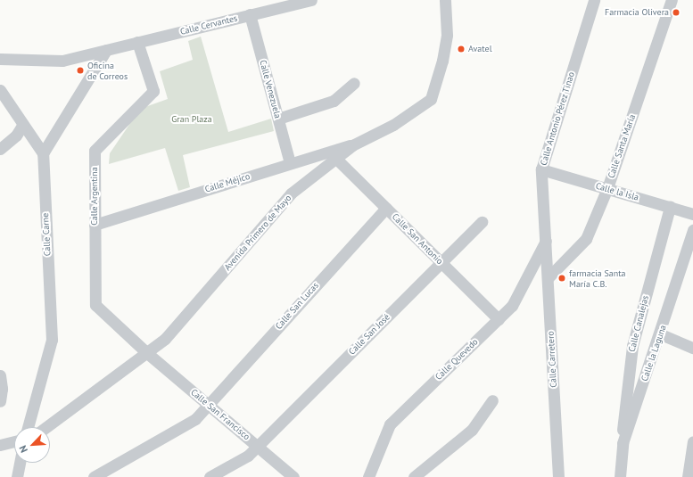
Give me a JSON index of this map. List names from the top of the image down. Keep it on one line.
{"streets":{"street":["Calle Cervantes","Calle Venezuela","Calle Antonio Pérez Tinao","Calle Santa María","Calle Méjico","Calle la Isla","Calle Argentina","Avenida Primero de Mayo","Calle Carne","Calle San Antonio","Calle San Lucas","Calle Canalejas","Calle San José","Calle la Laguna","Calle Quevedo","Calle Carretero","Calle San Francisco"]},"crossings":[["Calle Cervantes","Calle Venezuela"],["Calle Cervantes","Calle Argentina"],["Calle Venezuela","Calle Méjico"],["Calle Antonio Pérez Tinao","Calle la Isla"],["Calle Antonio Pérez Tinao","Calle Quevedo"],["Calle Antonio Pérez Tinao","Calle Carretero"],["Calle Santa María","Calle la Isla"],["Calle Santa María","Calle Carretero"],["Calle Méjico","Calle Argentina"],["Calle Méjico","Avenida Primero de Mayo"],["Calle la Isla","Calle Canalejas"],["Calle Argentina","Avenida Primero de Mayo"],["Calle Argentina","Calle San Francisco"],["Avenida Primero de Mayo","Calle San Antonio"],["Avenida Primero de Mayo","Calle San Francisco"],["Calle San Antonio","Calle San Lucas"],["Calle San Antonio","Calle San José"],["Calle San Antonio","Calle Quevedo"],["Calle San Lucas","Calle San Francisco"],["Calle Canalejas","Calle la Laguna"],["Calle San José","Calle San Francisco"],["Calle Quevedo","Calle Carretero"]],"parks":["Gran Plaza"],"places":["Farmacia Olivera","Avatel","Oficina de Correos","farmacia Santa María C.B."],"north":"bottom left"}
